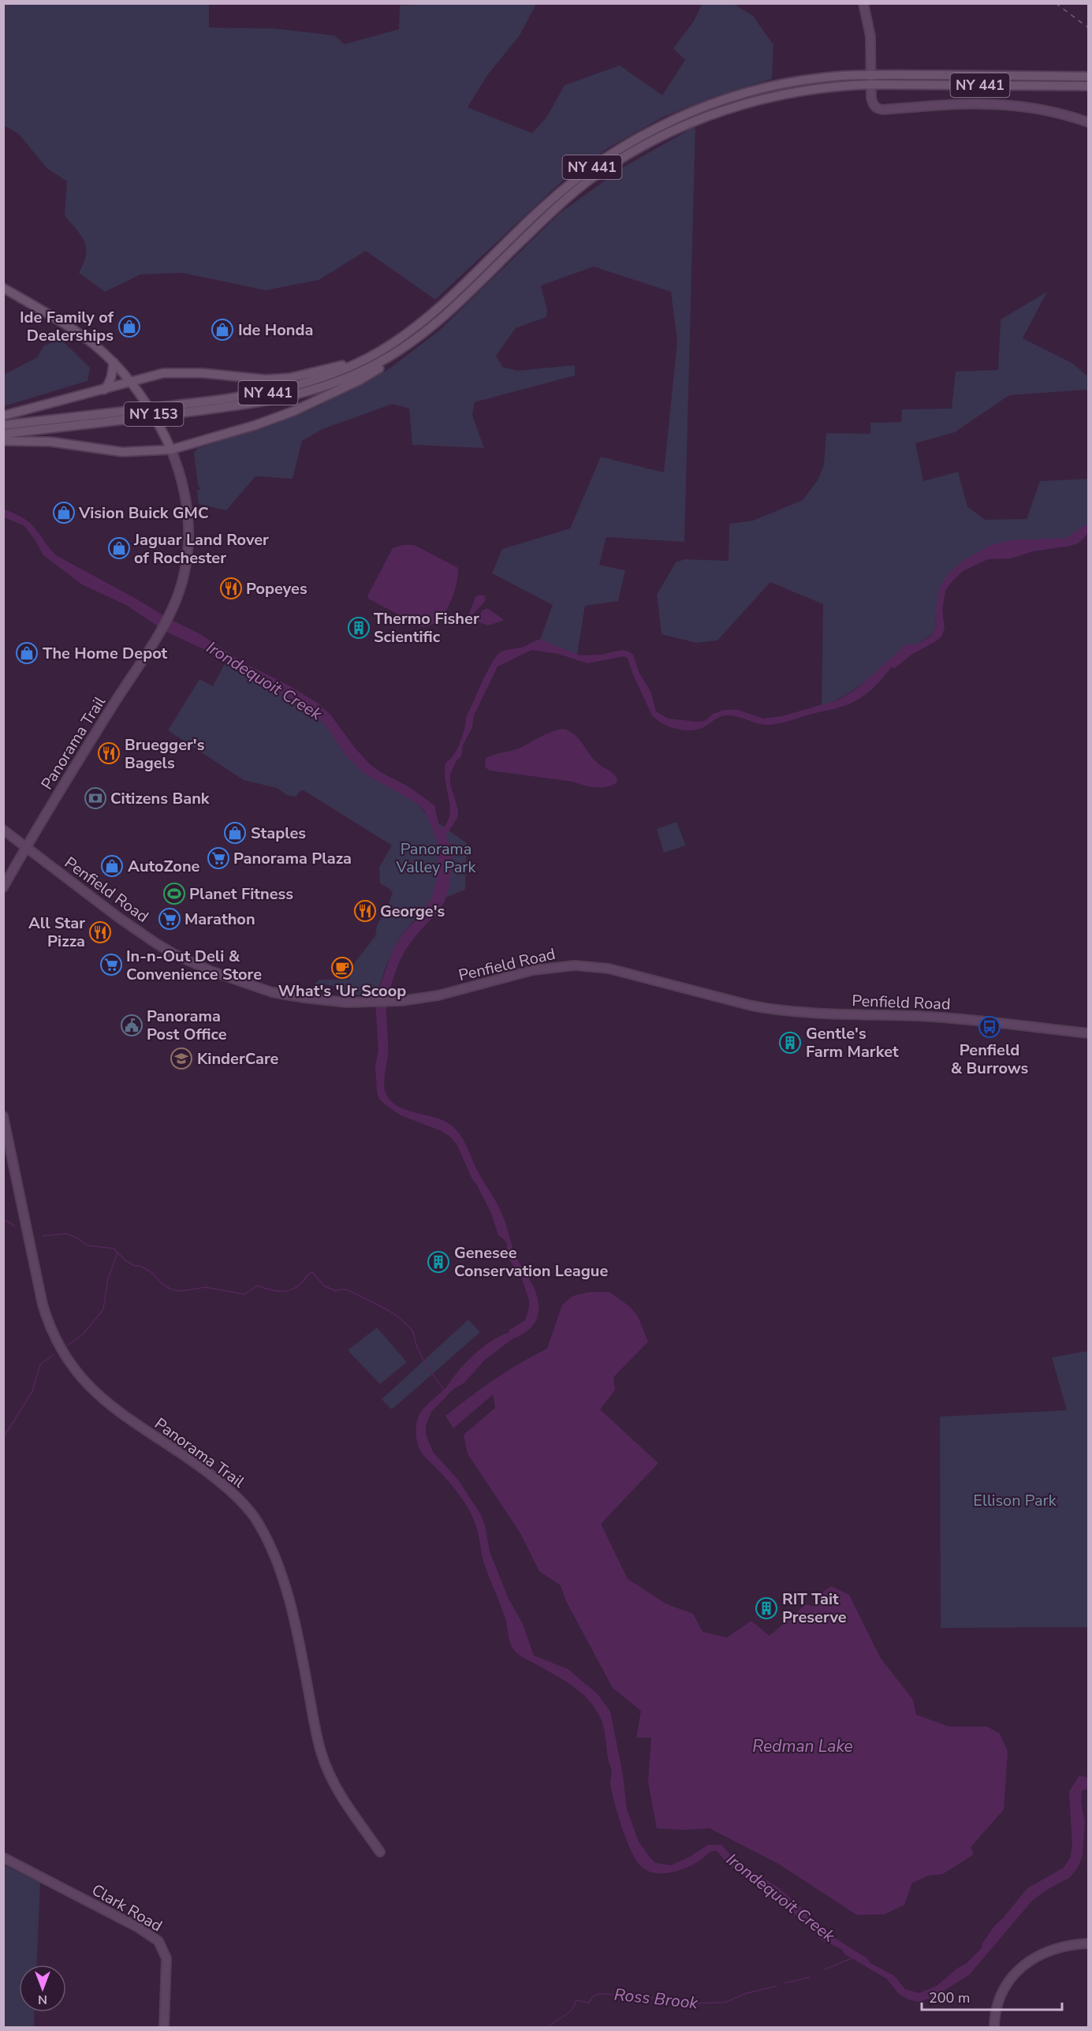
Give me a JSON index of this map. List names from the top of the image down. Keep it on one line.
{"streets":{"main road":["NY 441","NY 153","Panorama Trail","Penfield Road","Clark Road"]},"crossings":[["NY 153","Panorama Trail"],["Panorama Trail","Penfield Road"]],"water":["Irondequoit Creek","Redman Lake","Ross Brook"],"parks":["Panorama Valley Park","Ellison Park"],"places":{"shop":["Ide Family of Dealerships","Ide Honda","Vision Buick GMC","Jaguar Land Rover of Rochester","The Home Depot","Staples","AutoZone"],"restaurant":["Popeyes","Bruegger's Bagels","George's","All Star Pizza"],"building":["Thermo Fisher Scientific","Gentle's Farm Market","Genesee Conservation League","RIT Tait Preserve"],"bank":["Citizens Bank"],"supermarket":["Panorama Plaza","Marathon","In-n-Out Deli & Convenience Store"],"sports":["Planet Fitness"],"cafe":["What's 'Ur Scoop"],"public building":["Panorama Post Office"],"bus stop":["Penfield & Burrows"],"school or university":["KinderCare"]},"scale_bar":"200 m","north":"bottom"}
